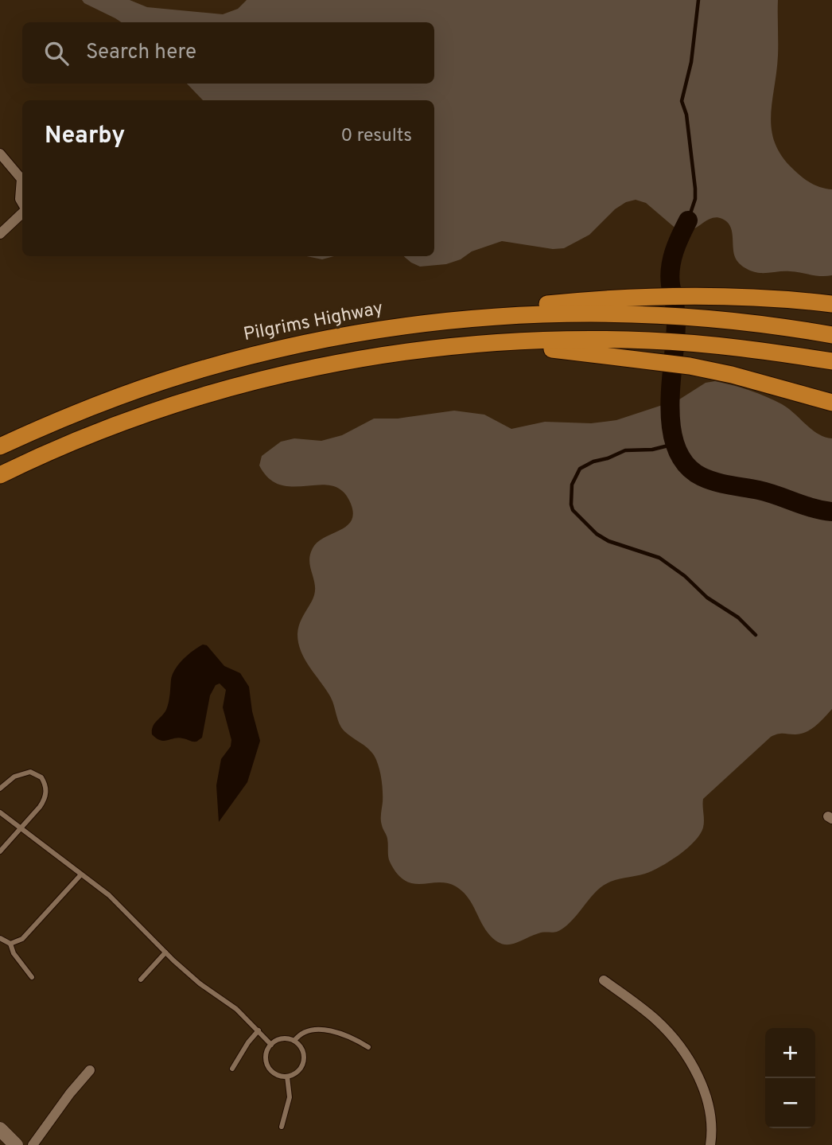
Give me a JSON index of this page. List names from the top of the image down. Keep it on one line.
{"streets":{"highway":["Pilgrims Highway"]},"page":{"search":"Search here","heading":["Nearby","0 results"],"map_buttons":["+","−"]}}
